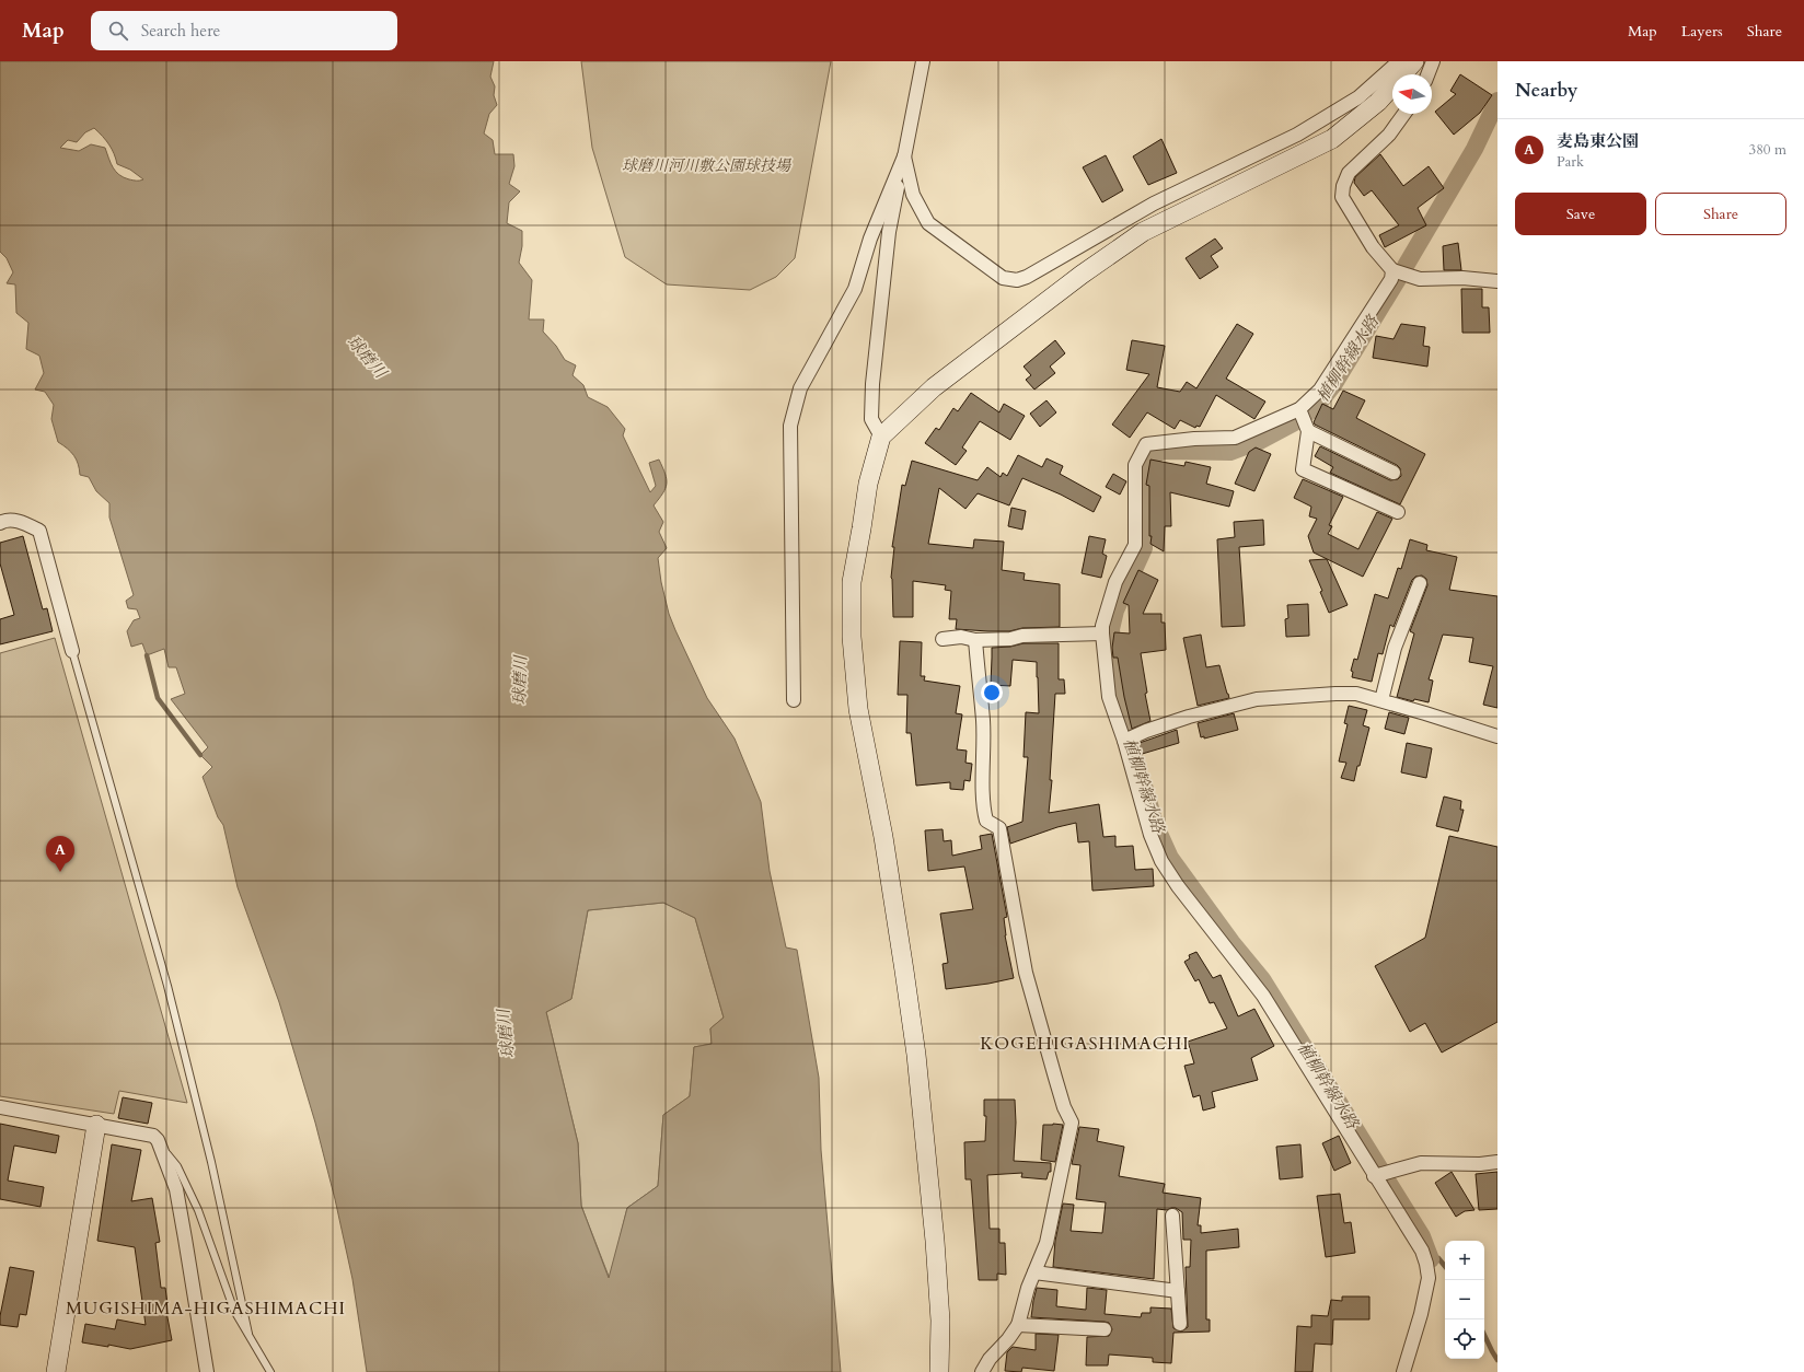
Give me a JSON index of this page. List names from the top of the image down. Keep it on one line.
{"districts":["KOGEHIGASHIMACHI","MUGISHIMA-HIGASHIMACHI"],"water":["球磨川","植柳幹線水路"],"parks":["球磨川河川敷公園球技場"],"north":"left","page":{"header":"Map","search":"Search here","nav":["Map","Layers","Share"],"heading":"Nearby","list":[{"mark":"A","name":"麦島東公園","note":"Park","value":"380 m"}],"buttons":["Save","Share"],"pins":"A","map_buttons":["+","−"]}}
